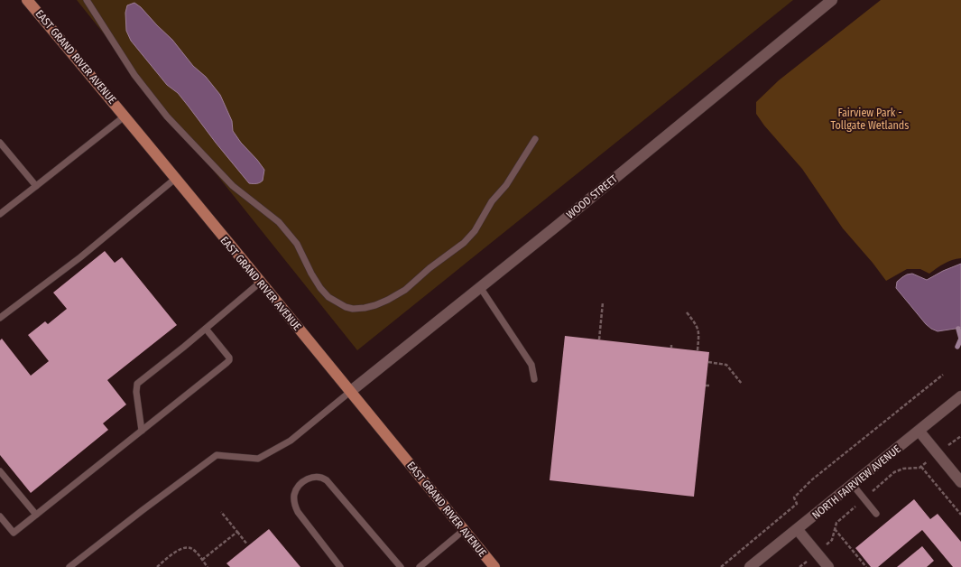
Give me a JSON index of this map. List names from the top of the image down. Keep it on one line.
{"streets":{"main road":["EAST GRAND RIVER AVENUE"],"street":["WOOD STREET","NORTH FAIRVIEW AVENUE"]},"crossings":[["EAST GRAND RIVER AVENUE","WOOD STREET"]],"parks":["Fairview Park - Tollgate Wetlands"]}
